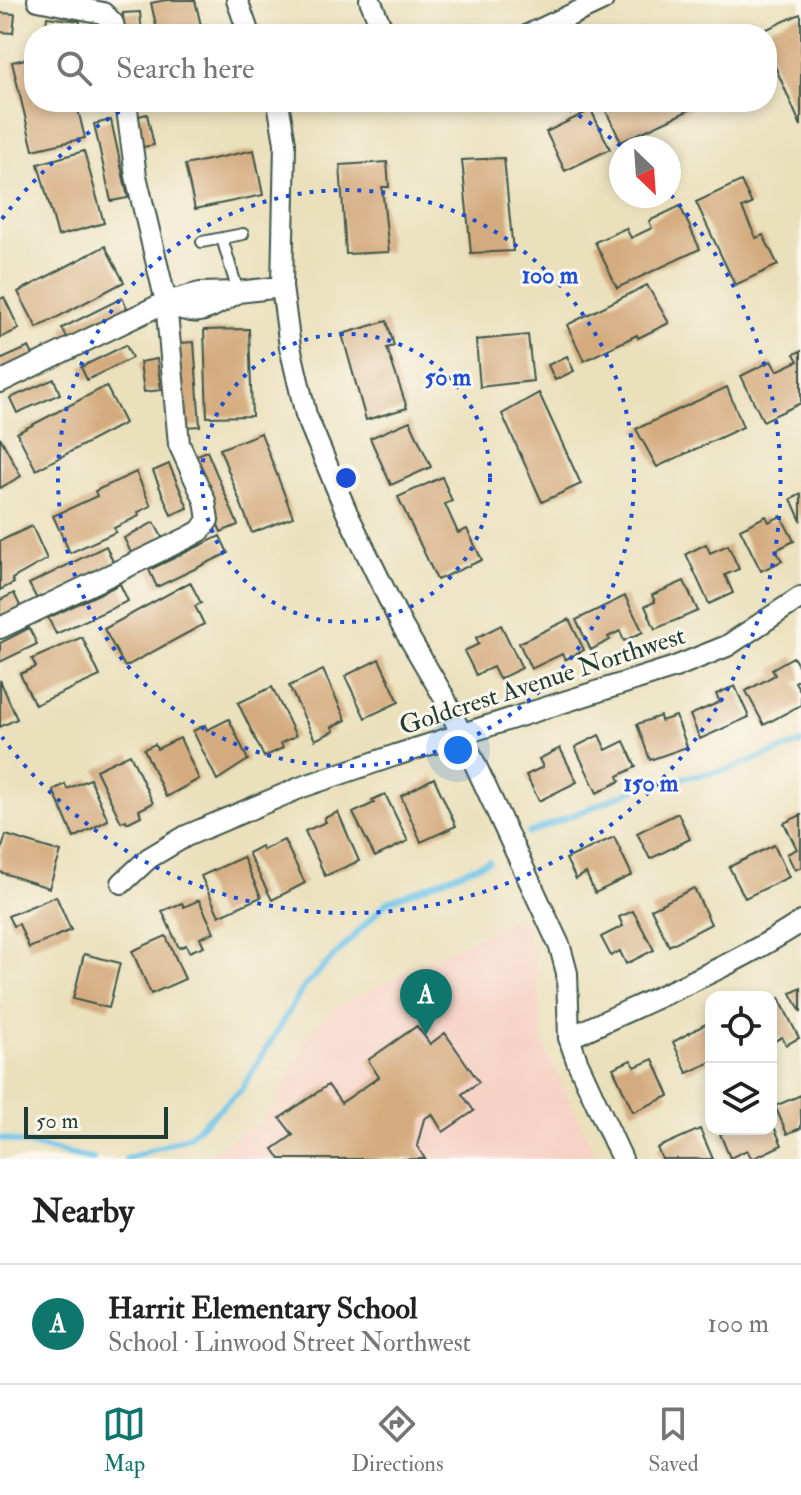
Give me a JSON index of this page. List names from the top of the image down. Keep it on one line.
{"streets":{"street":["Goldcrest Avenue Northwest"]},"scale_bar":"50 m","north":"bottom right","page":{"search":"Search here","pins":"A","scale":"50 m","heading":"Nearby","list":[{"mark":"A","name":"Harrit Elementary School","note":"School · Linwood Street Northwest","value":"100 m"}],"nav":["Map","Directions","Saved"]},"rings":["100 m","50 m","150 m"]}
